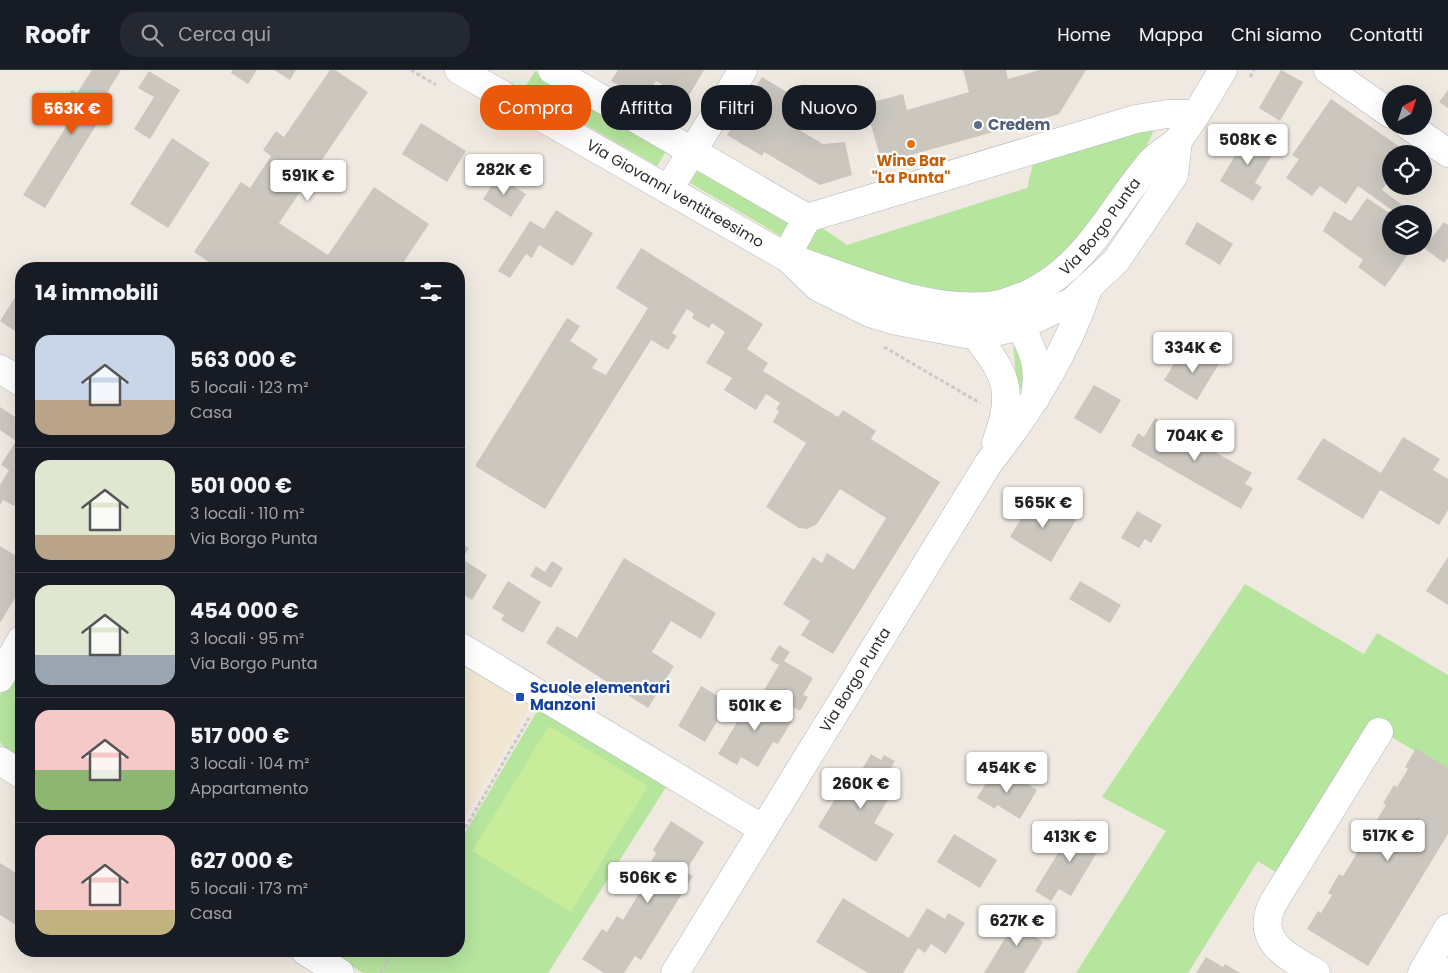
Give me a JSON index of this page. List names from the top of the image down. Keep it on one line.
{"streets":{"street":["Via Giovanni ventitreesimo","Via Borgo Punta"]},"crossings":[["Via Giovanni ventitreesimo","Via Borgo Punta"]],"places":{"other":["Credem","Wine Bar \"La Punta\""],"transit":["Scuole elementari Manzoni"]},"north":"top right","page":{"header":"Roofr","search":"Cerca qui","nav":["Home","Mappa","Chi siamo","Contatti"],"chip":["Compra","Affitta","Filtri","Nuovo"],"price":["563K €","508K €","282K €","591K €","334K €","704K €","565K €","501K €","454K €","260K €","517K €","413K €","506K €","627K €"],"heading":"14 immobili","list":[{"name":"563 000 €","note":"5 locali · 123 m² · Casa"},{"name":"501 000 €","note":"3 locali · 110 m² · Via Borgo Punta"},{"name":"454 000 €","note":"3 locali · 95 m² · Via Borgo Punta"},{"name":"517 000 €","note":"3 locali · 104 m² · Appartamento"},{"name":"627 000 €","note":"5 locali · 173 m² · Casa"}]}}
